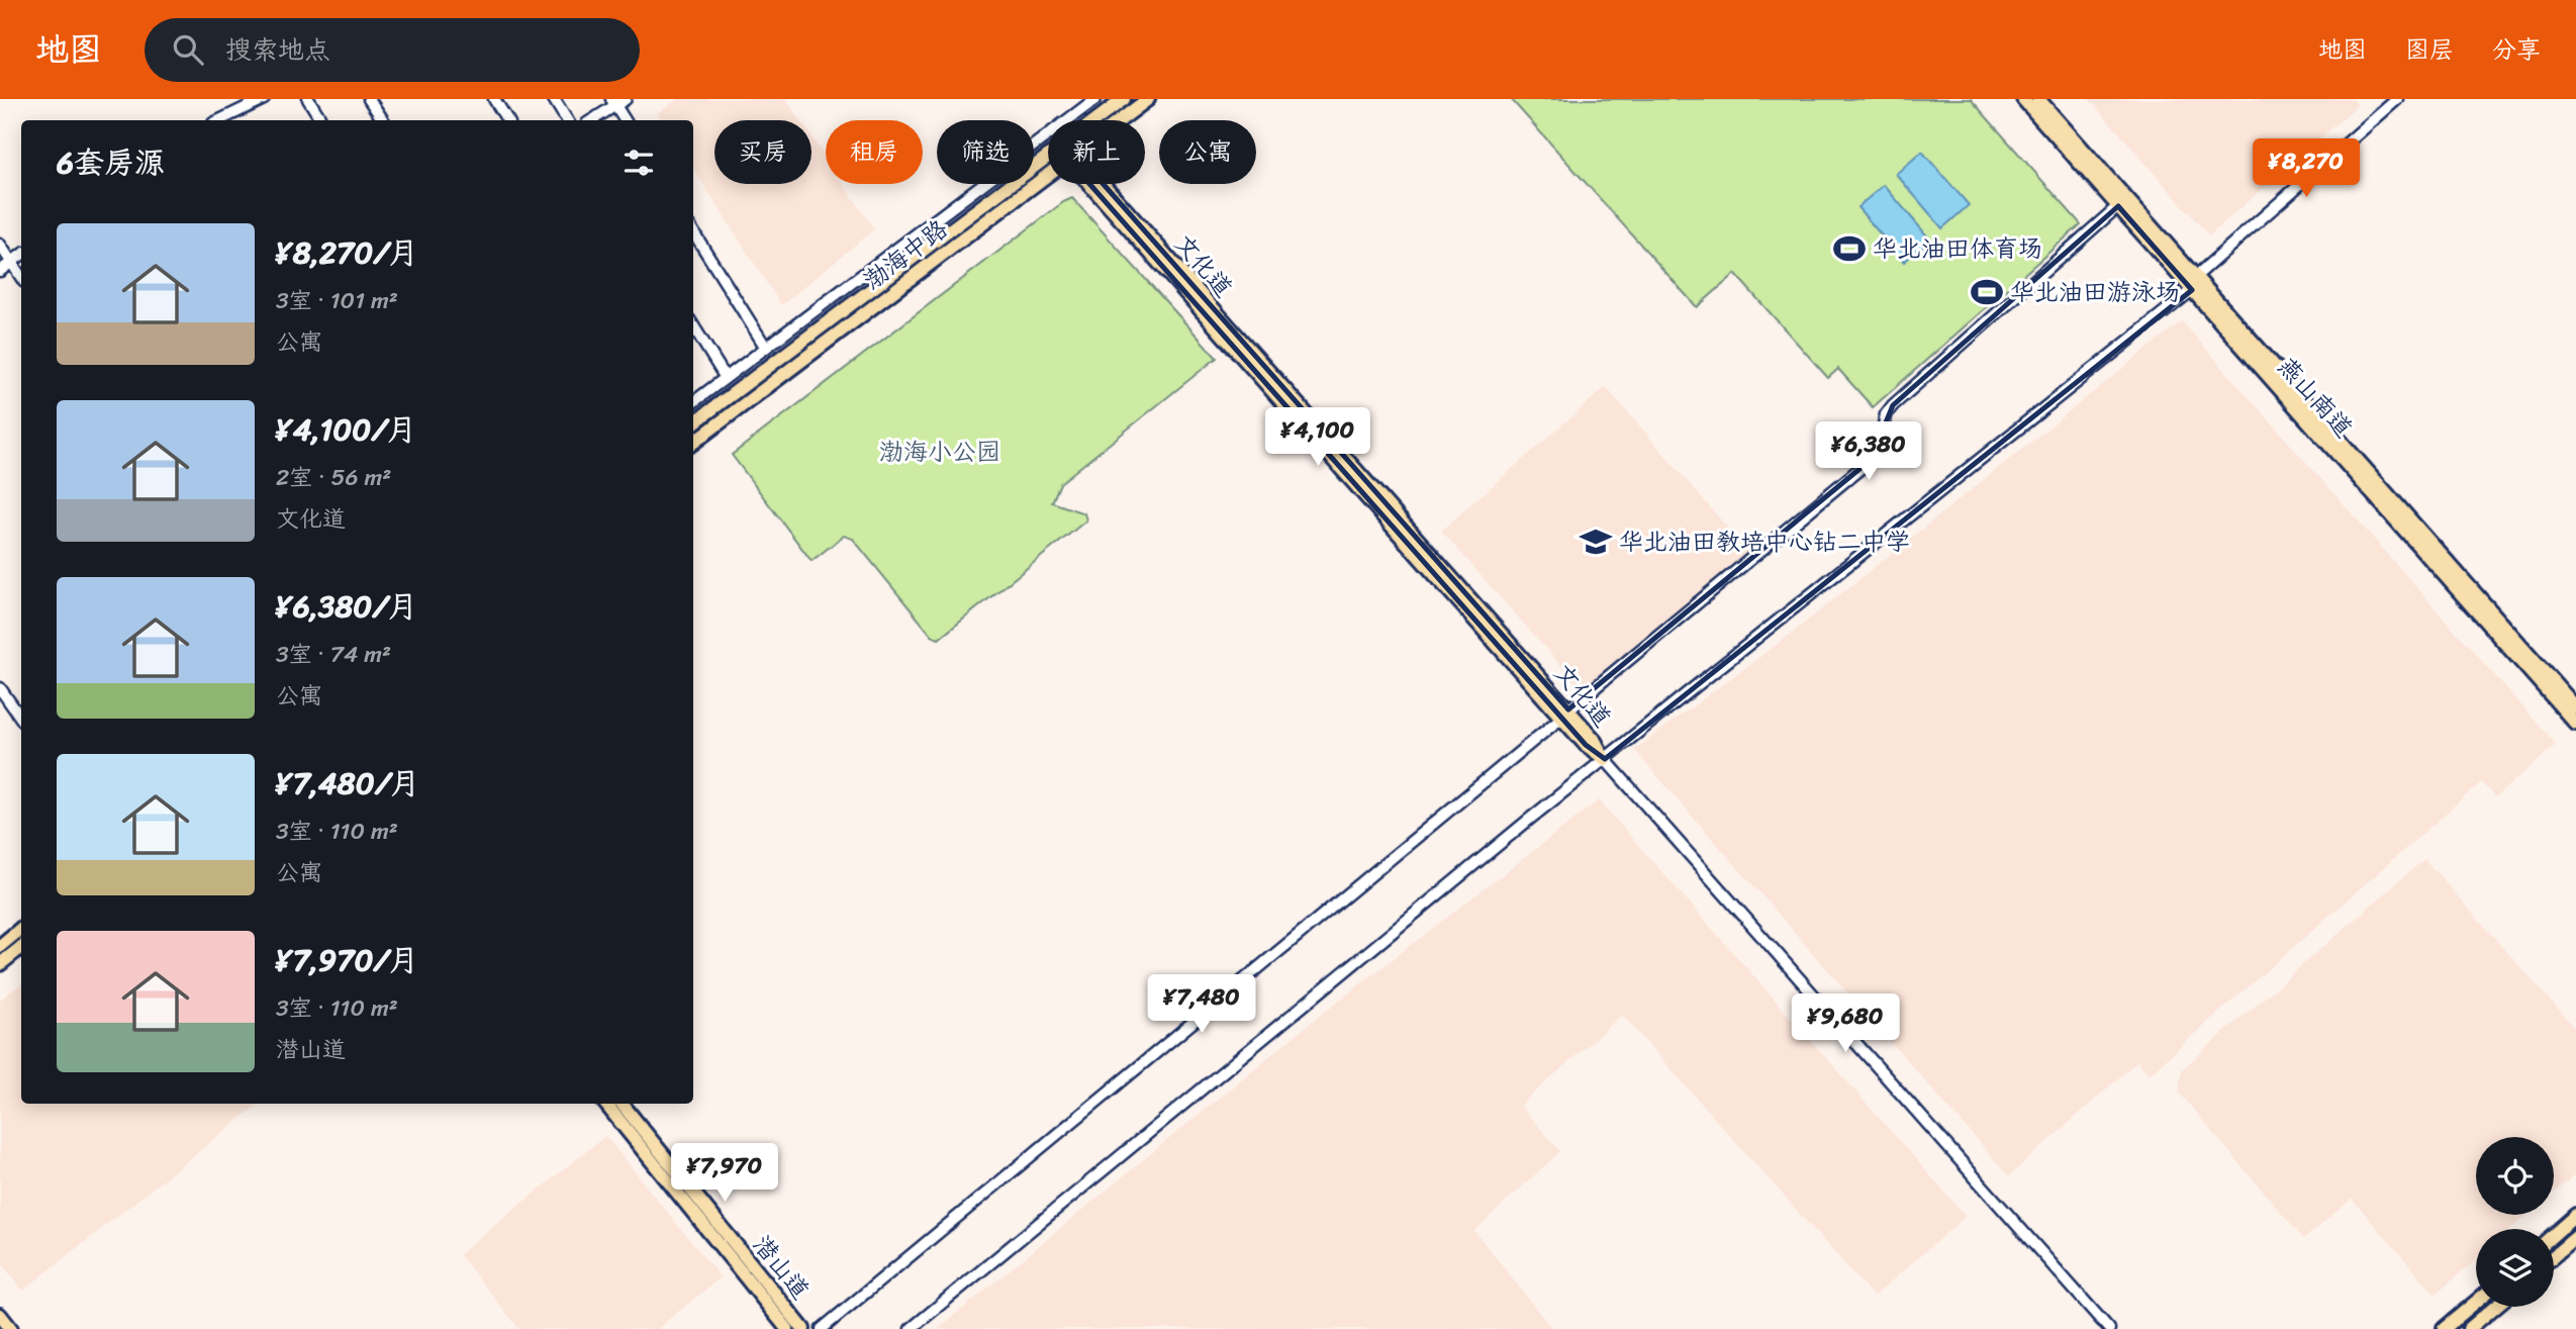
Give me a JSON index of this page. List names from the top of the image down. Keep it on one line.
{"streets":{"main road":["渤海中路","文化道","燕山南道","潜山道"]},"parks":["渤海小公园"],"places":{"sports":["华北油田体育场","华北油田游泳场"],"school or university":["华北油田教培中心钻二中学"]},"page":{"header":"地图","search":"搜索地点","nav":["地图","图层","分享"],"chip":["买房","租房","筛选","新上","公寓"],"heading":"6套房源","price":["¥8,270","¥4,100","¥6,380","¥7,480","¥9,680","¥7,970"],"list":[{"name":"¥8,270/月","note":"3室 · 101 m² · 公寓"},{"name":"¥4,100/月","note":"2室 · 56 m² · 文化道"},{"name":"¥6,380/月","note":"3室 · 74 m² · 公寓"},{"name":"¥7,480/月","note":"3室 · 110 m² · 公寓"},{"name":"¥7,970/月","note":"3室 · 110 m² · 潜山道"}]}}
